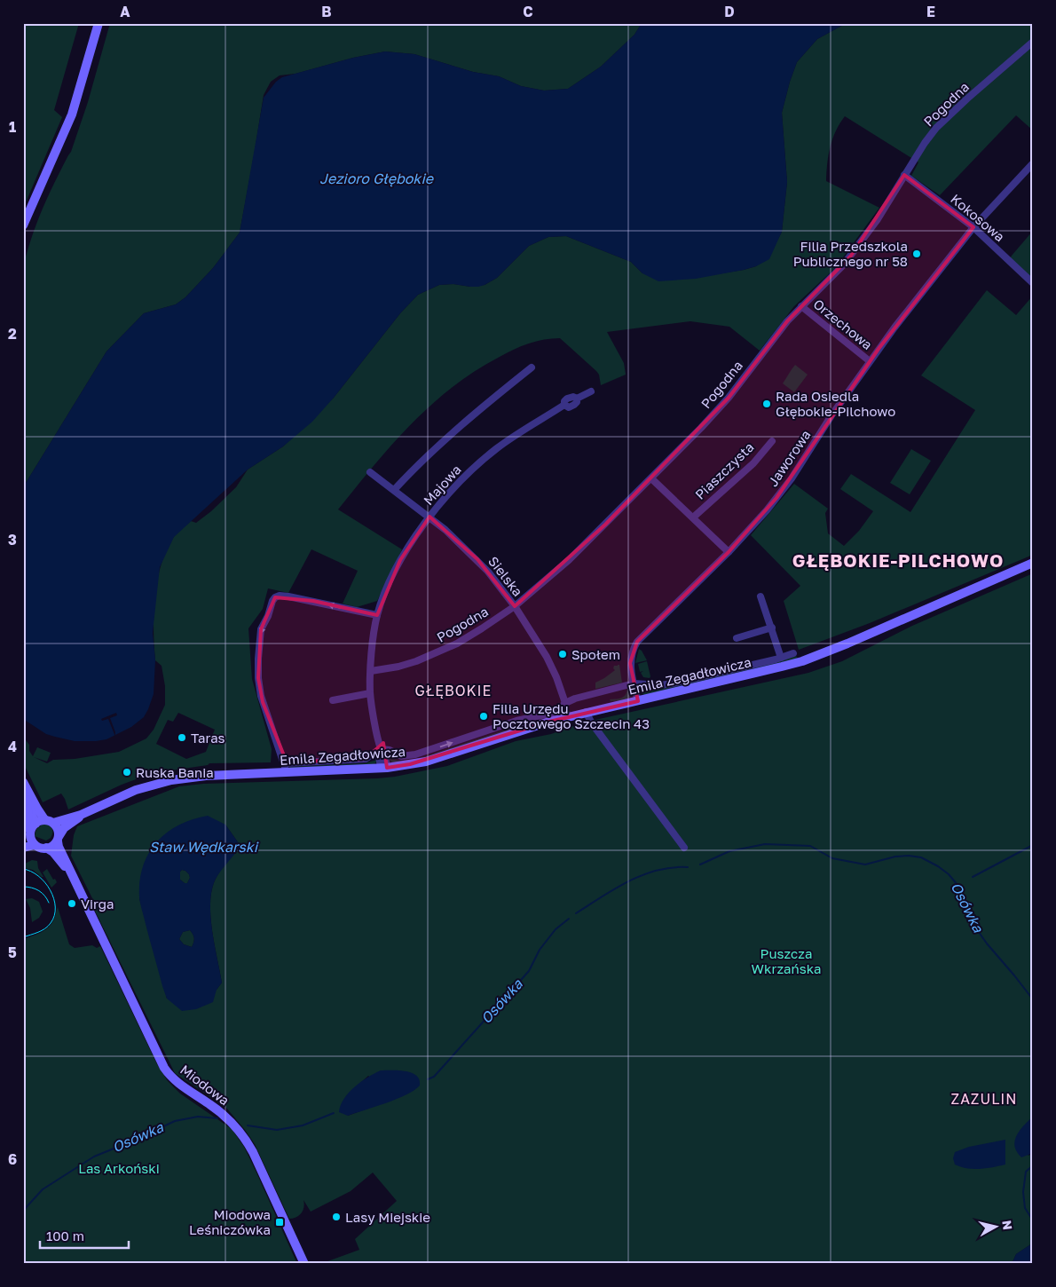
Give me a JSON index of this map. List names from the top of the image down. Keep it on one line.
{"streets":{"main road":["Emila Zegadłowicza","Miodowa"],"street":["Pogodna","Kokosowa","Orzechowa","Jaworowa","Piaszczysta","Majowa","Sielska"]},"crossings":[["Pogodna","Kokosowa"],["Pogodna","Orzechowa"],["Pogodna","Piaszczysta"],["Pogodna","Majowa"],["Pogodna","Sielska"],["Kokosowa","Jaworowa"],["Orzechowa","Jaworowa"],["Jaworowa","Piaszczysta"],["Jaworowa","Emila Zegadłowicza"],["Majowa","Sielska"],["Majowa","Emila Zegadłowicza"],["Emila Zegadłowicza","Miodowa"]],"districts":["GŁĘBOKIE-PILCHOWO","GŁĘBOKIE","ZAZULIN"],"water":["Jezioro Głębokie","Staw Wędkarski","Osówka"],"parks":["Puszcza Wkrzańska","Las Arkoński"],"places":{"other":["Filia Przedszkola Publicznego nr 58","Rada Osiedla Głębokie-Pilchowo","Społem","Filia Urzędu Pocztowego Szczecin 43","Taras","Ruska Bania","Virga","Lasy Miejskie"],"transit":["Miodowa Leśniczówka"]},"scale_bar":"100 m","north":"right","grid":{"columns":["A","B","C","D","E"],"rows":["1","2","3","4","5","6"]}}
